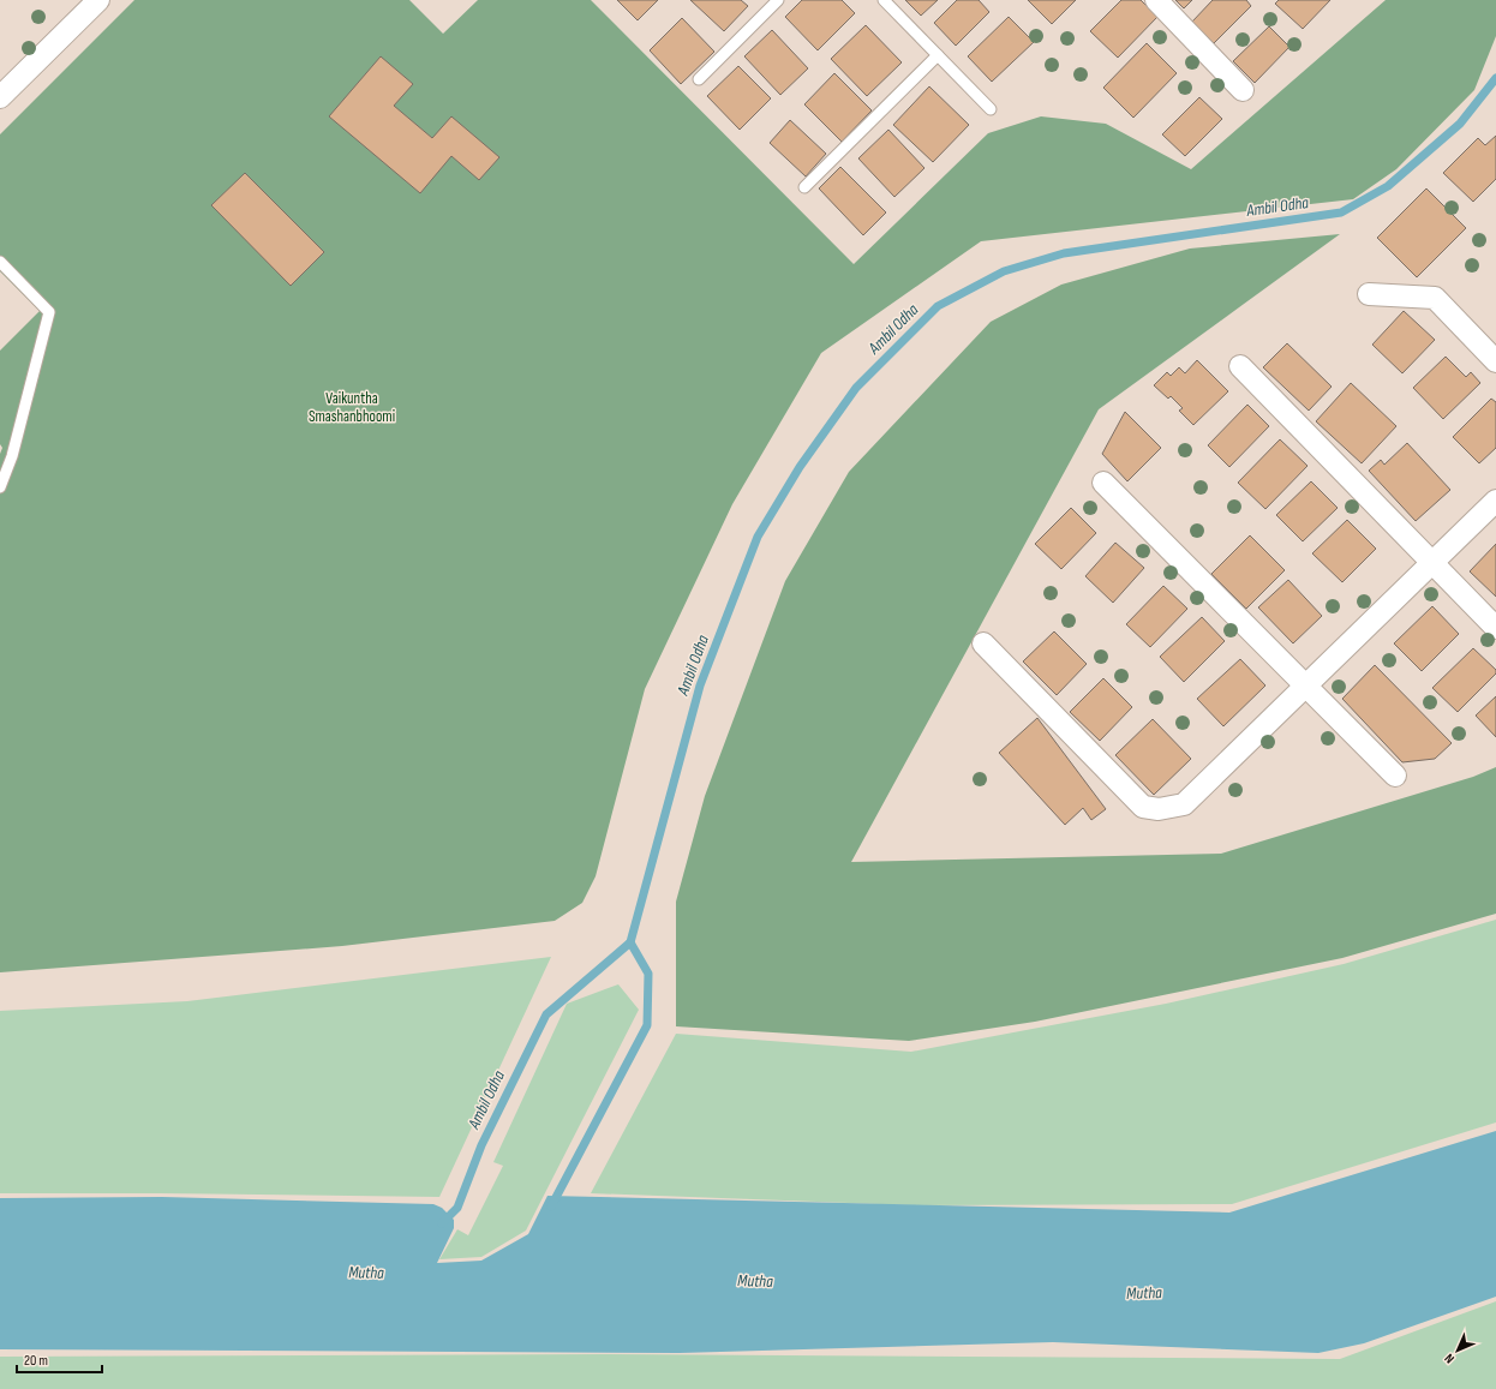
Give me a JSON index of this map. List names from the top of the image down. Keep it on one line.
{"water":["Ambil Odha","Mutha"],"parks":["Vaikuntha Smashanbhoomi"],"scale_bar":"20 m","north":"bottom left"}
